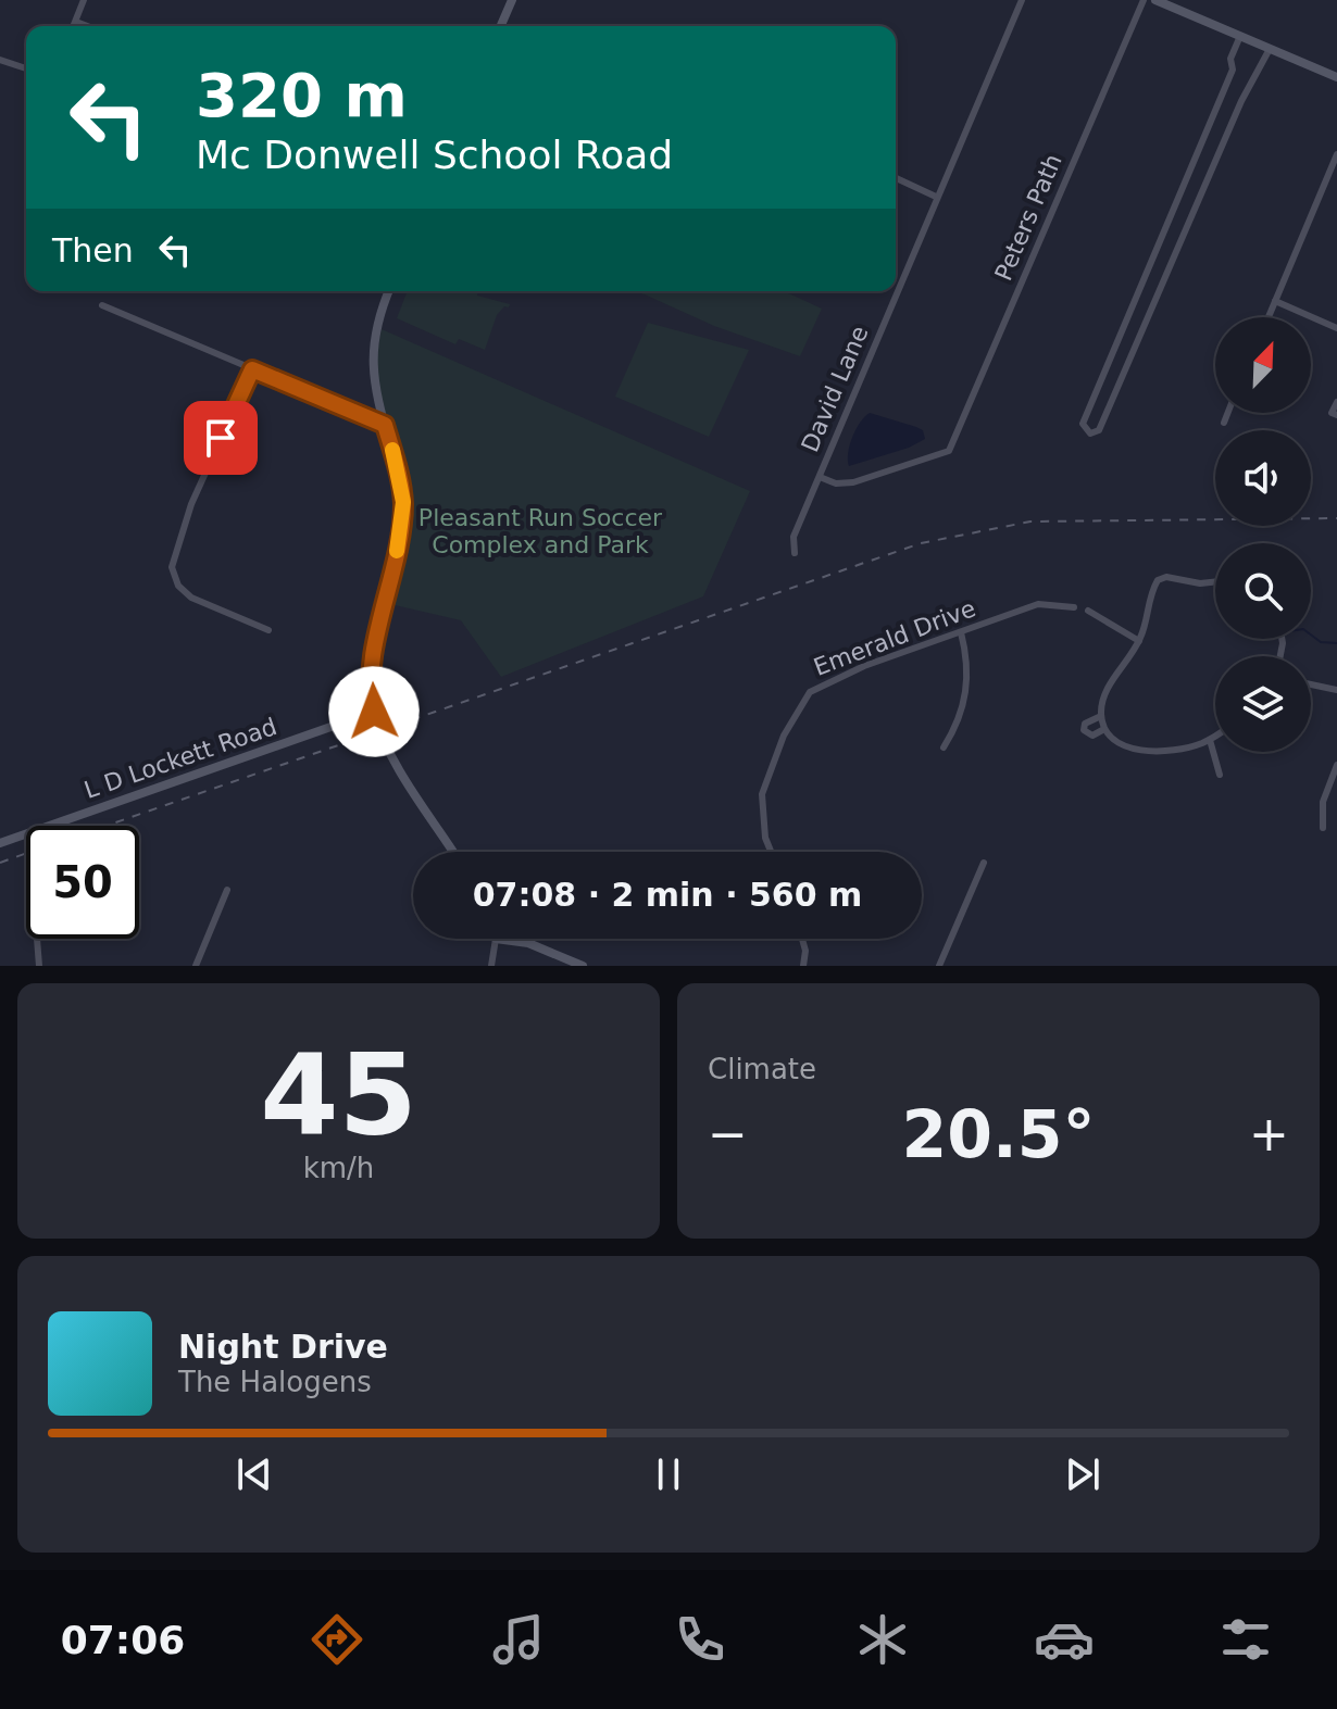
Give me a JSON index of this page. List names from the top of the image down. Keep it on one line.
{"streets":{"main road":["L D Lockett Road"],"street":["Peters Path","David Lane","Emerald Drive"]},"crossings":[["Peters Path","David Lane"]],"parks":["Pleasant Run Soccer Complex and Park"],"north":"top right","page":{"turn":["320 m","Mc Donwell School Road"],"then":"Then","limit":"50","trip":"07:08 · 2 min · 560 m","tile":[["45","km/h"],"Climate"],"heat":["−","20.5°","+"],"song":["Night Drive","The Halogens"],"tabs":"07:06"}}
